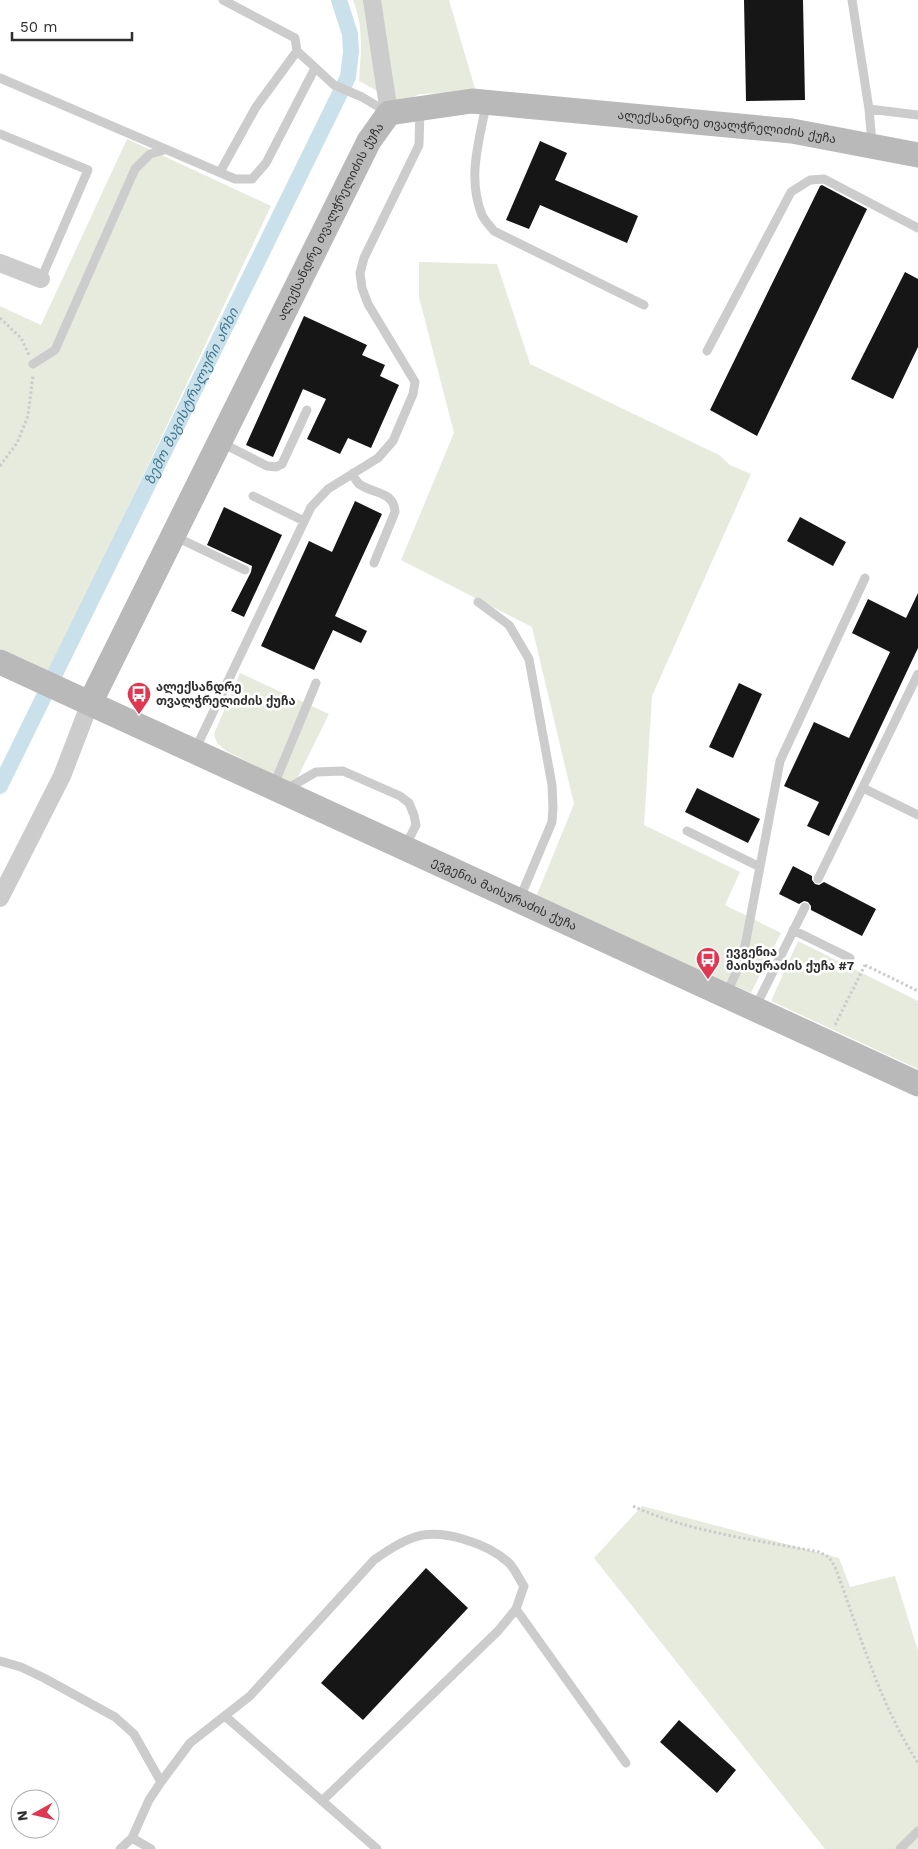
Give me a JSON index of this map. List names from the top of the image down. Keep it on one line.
{"streets":{"street":["ალექსანდრე თვალჭრელიძის ქუჩა","ევგენია მაისურაძის ქუჩა"]},"crossings":[["ალექსანდრე თვალჭრელიძის ქუჩა","ევგენია მაისურაძის ქუჩა"]],"water":["ზემო მაგისტრალური არხი"],"places":{"bus stop":["ალექსანდრე თვალჭრელიძის ქუჩა","ევგენია მაისურაძის ქუჩა #7"]},"scale_bar":"50 m","north":"left"}
